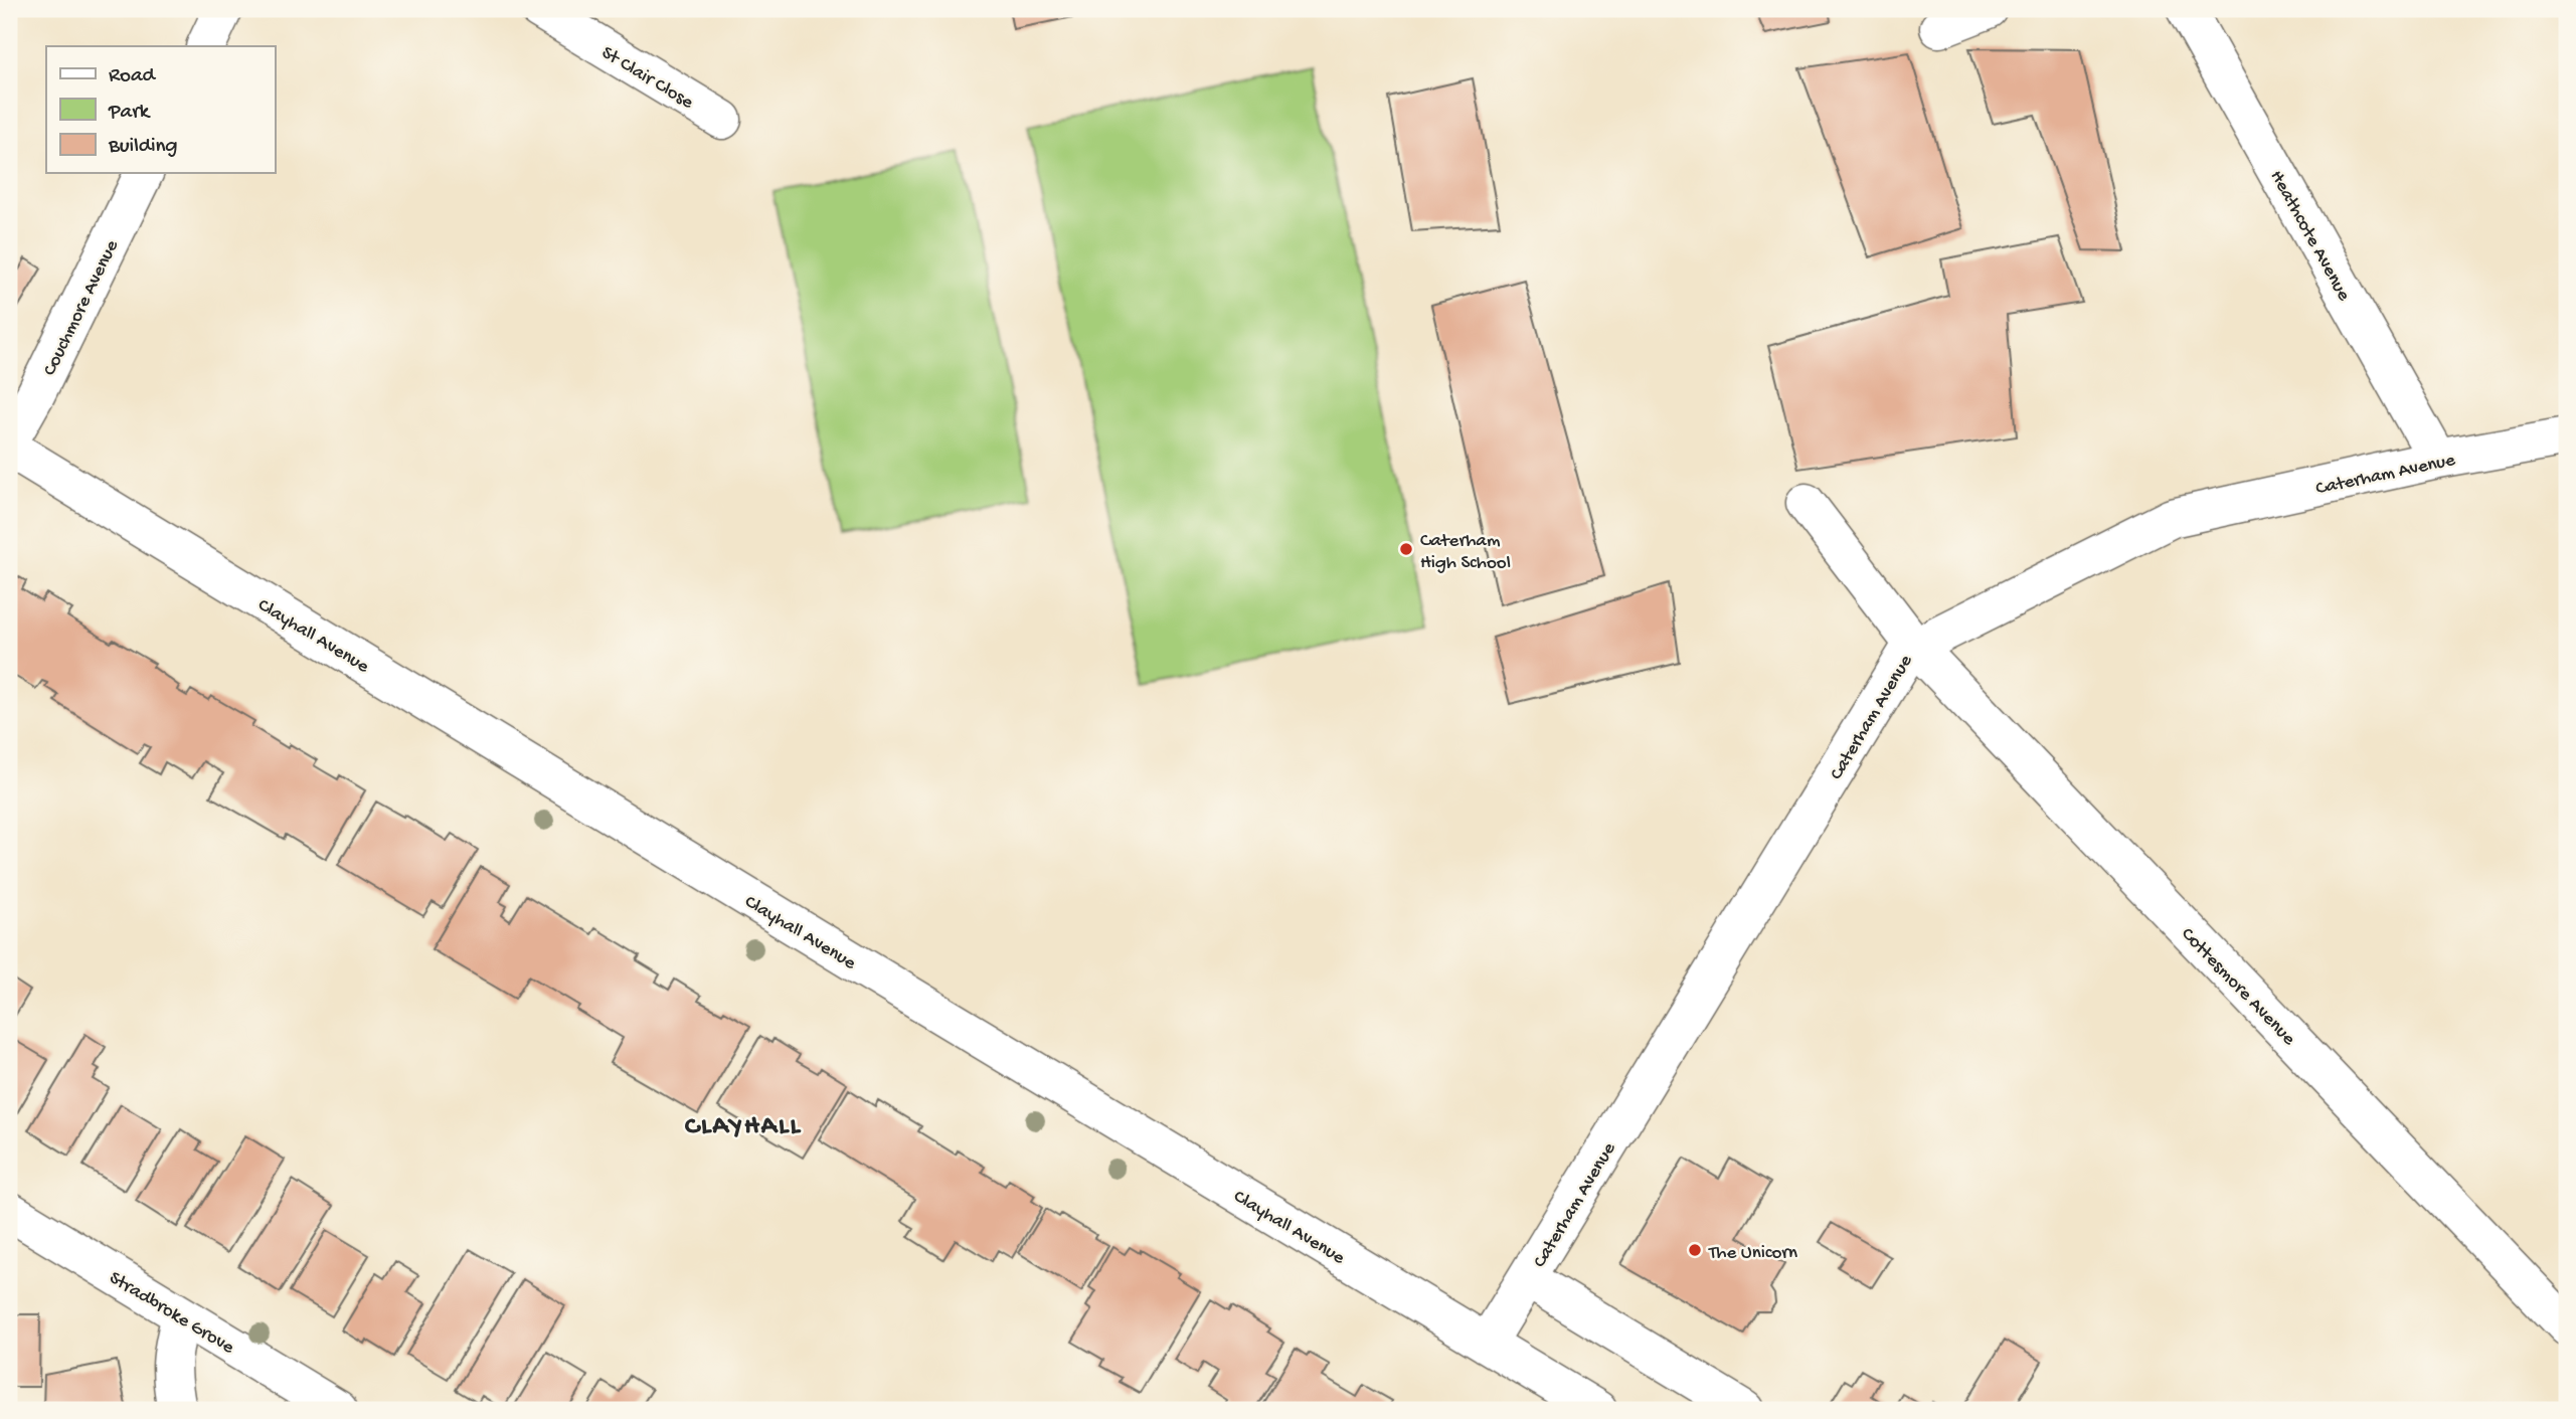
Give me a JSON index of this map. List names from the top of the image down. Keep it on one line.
{"streets":{"street":["St Clair Close","Heathcote Avenue","Couchmore Avenue","Caterham Avenue","Clayhall Avenue","Cottesmore Avenue","Stradbroke Grove"]},"crossings":[["Heathcote Avenue","Caterham Avenue"],["Caterham Avenue","Clayhall Avenue"],["Caterham Avenue","Cottesmore Avenue"]],"districts":["CLAYHALL"],"places":["Caterham High School","The Unicorn"],"legend":["Road","Park","Building"]}
